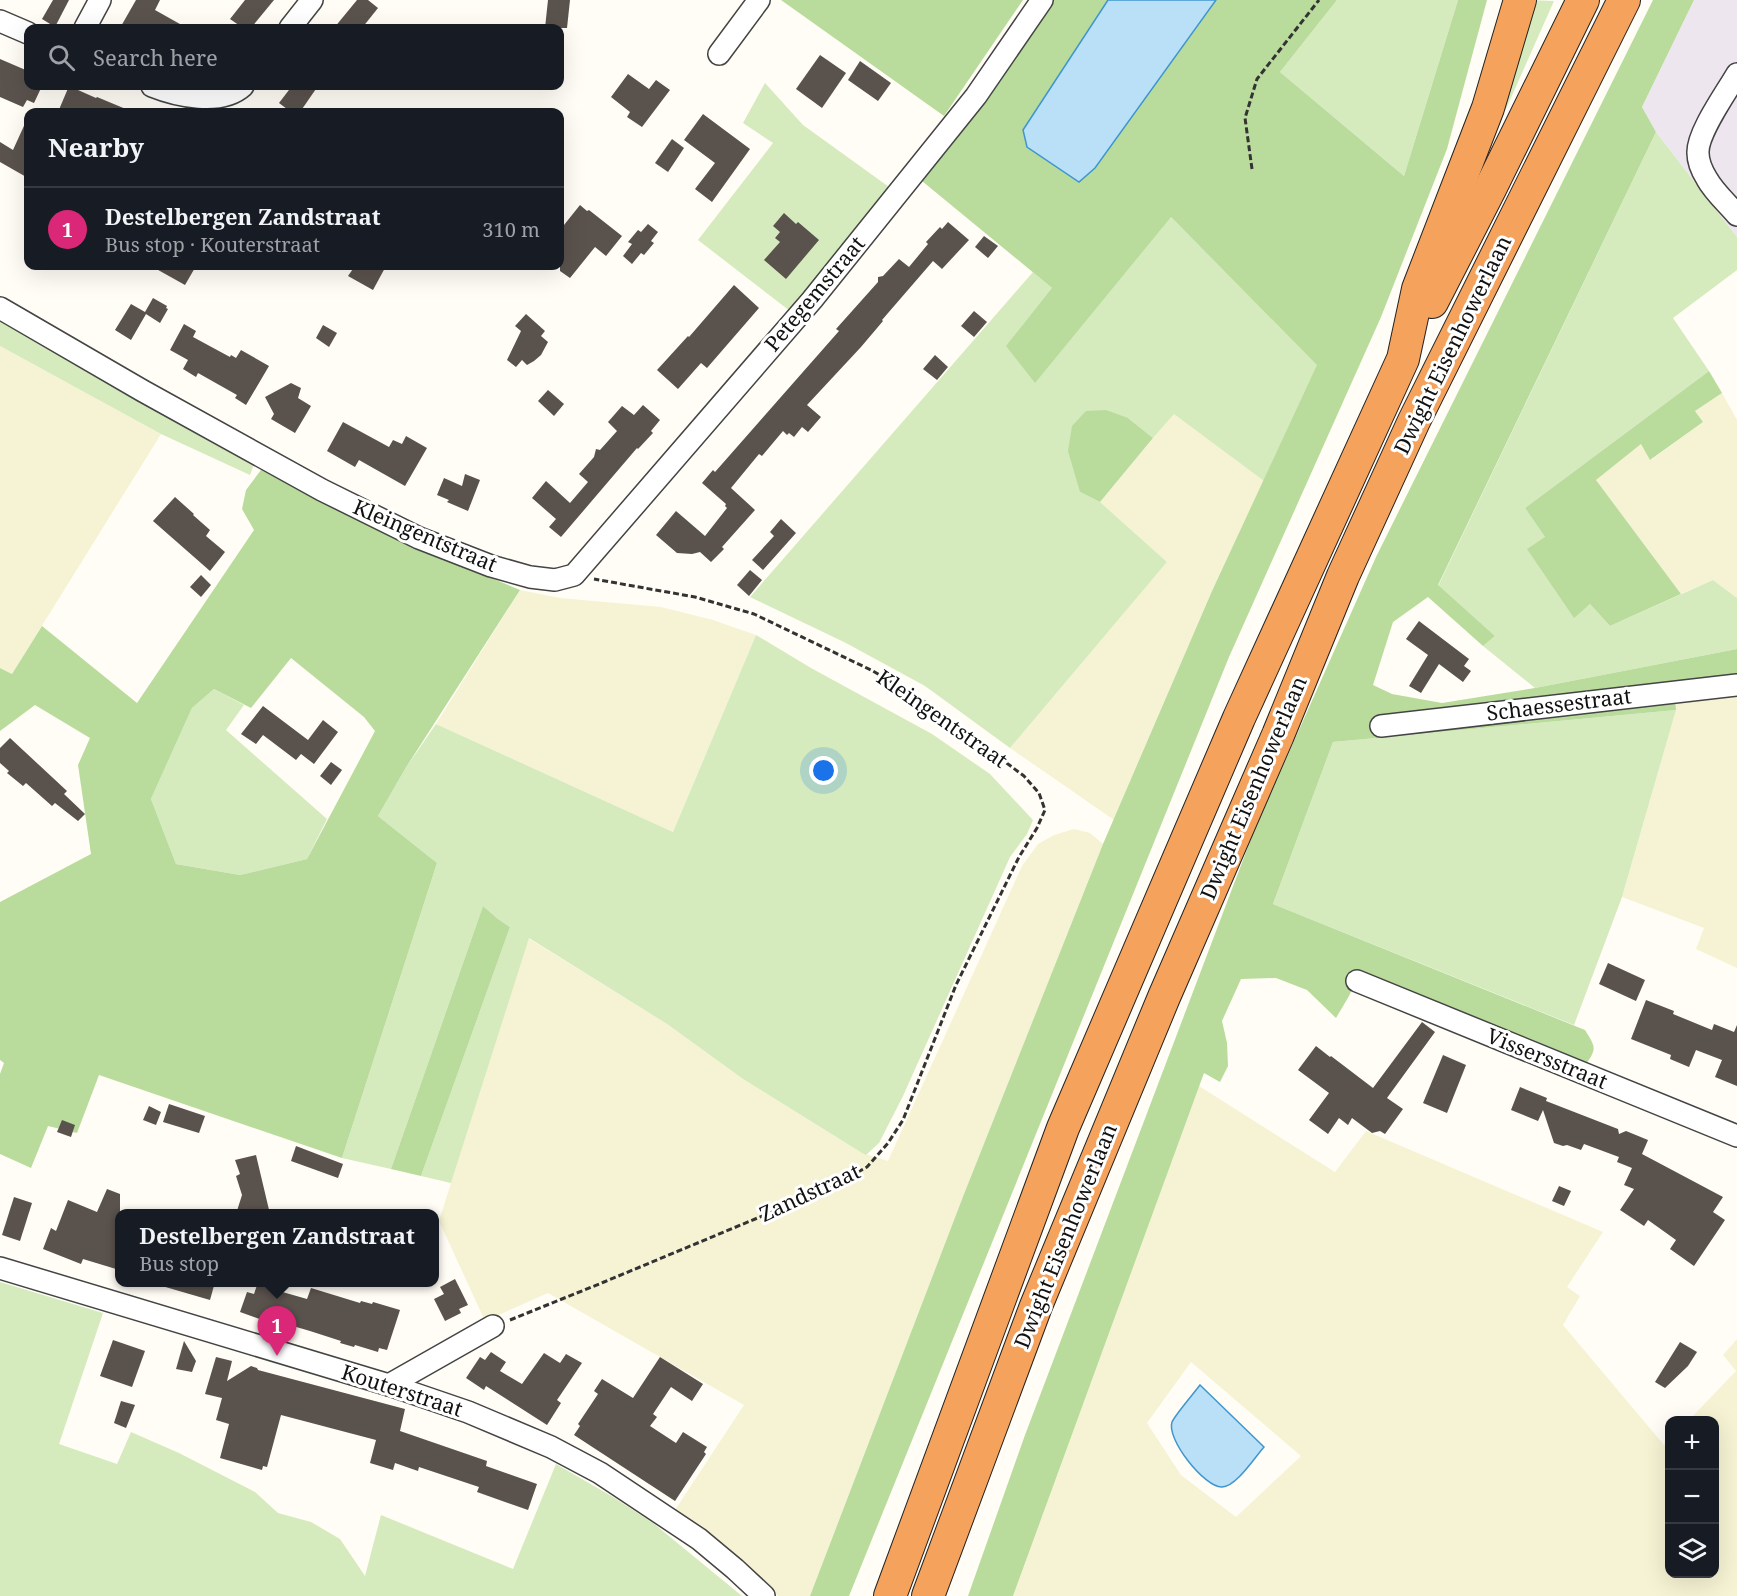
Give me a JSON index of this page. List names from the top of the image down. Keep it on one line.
{"streets":{"highway":["Dwight Eisenhowerlaan"],"street":["Petegemstraat","Kleingentstraat","Schaessestraat","Vissersstraat","Kouterstraat"],"path":["Zandstraat"]},"crossings":[["Petegemstraat","Kleingentstraat"],["Kleingentstraat","Zandstraat"]],"page":{"search":"Search here","heading":"Nearby","list":[{"mark":"1","name":"Destelbergen Zandstraat","note":"Bus stop · Kouterstraat","value":"310 m"}],"popup":["Destelbergen Zandstraat","Bus stop"],"pins":"1","map_buttons":["+","−"]}}
